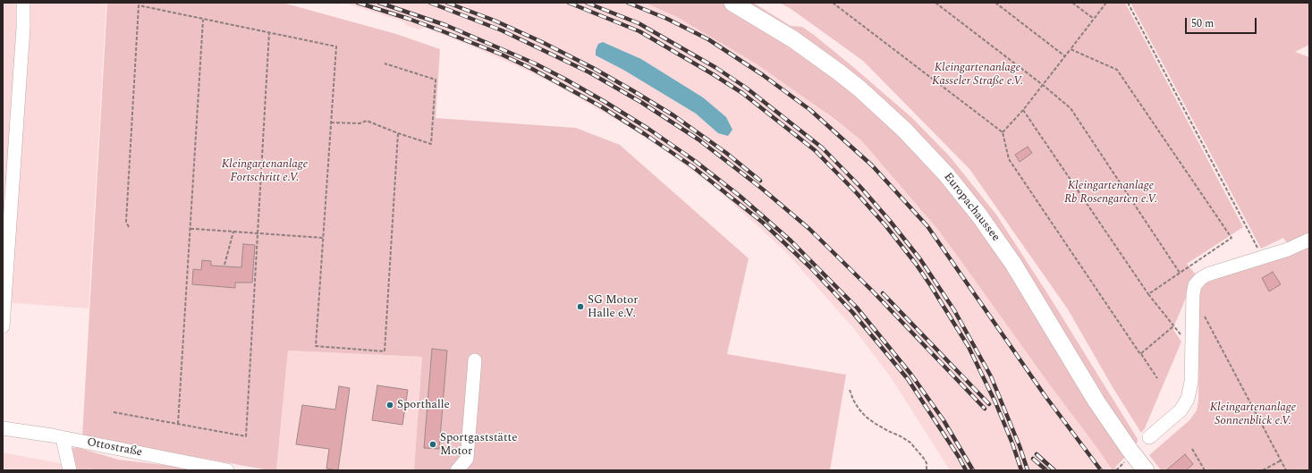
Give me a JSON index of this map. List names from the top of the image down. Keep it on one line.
{"streets":{"main road":["Europachaussee"],"street":["Ottostraße"]},"parks":["Kleingartenanlage Kasseler Straße e.V.","Kleingartenanlage Fortschritt e.V.","Kleingartenanlage Rb Rosengarten e.V.","Kleingartenanlage Sonnenblick e.V."],"places":["SG Motor Halle e.V.","Sporthalle","Sportgaststätte Motor"],"scale_bar":"50 m"}
